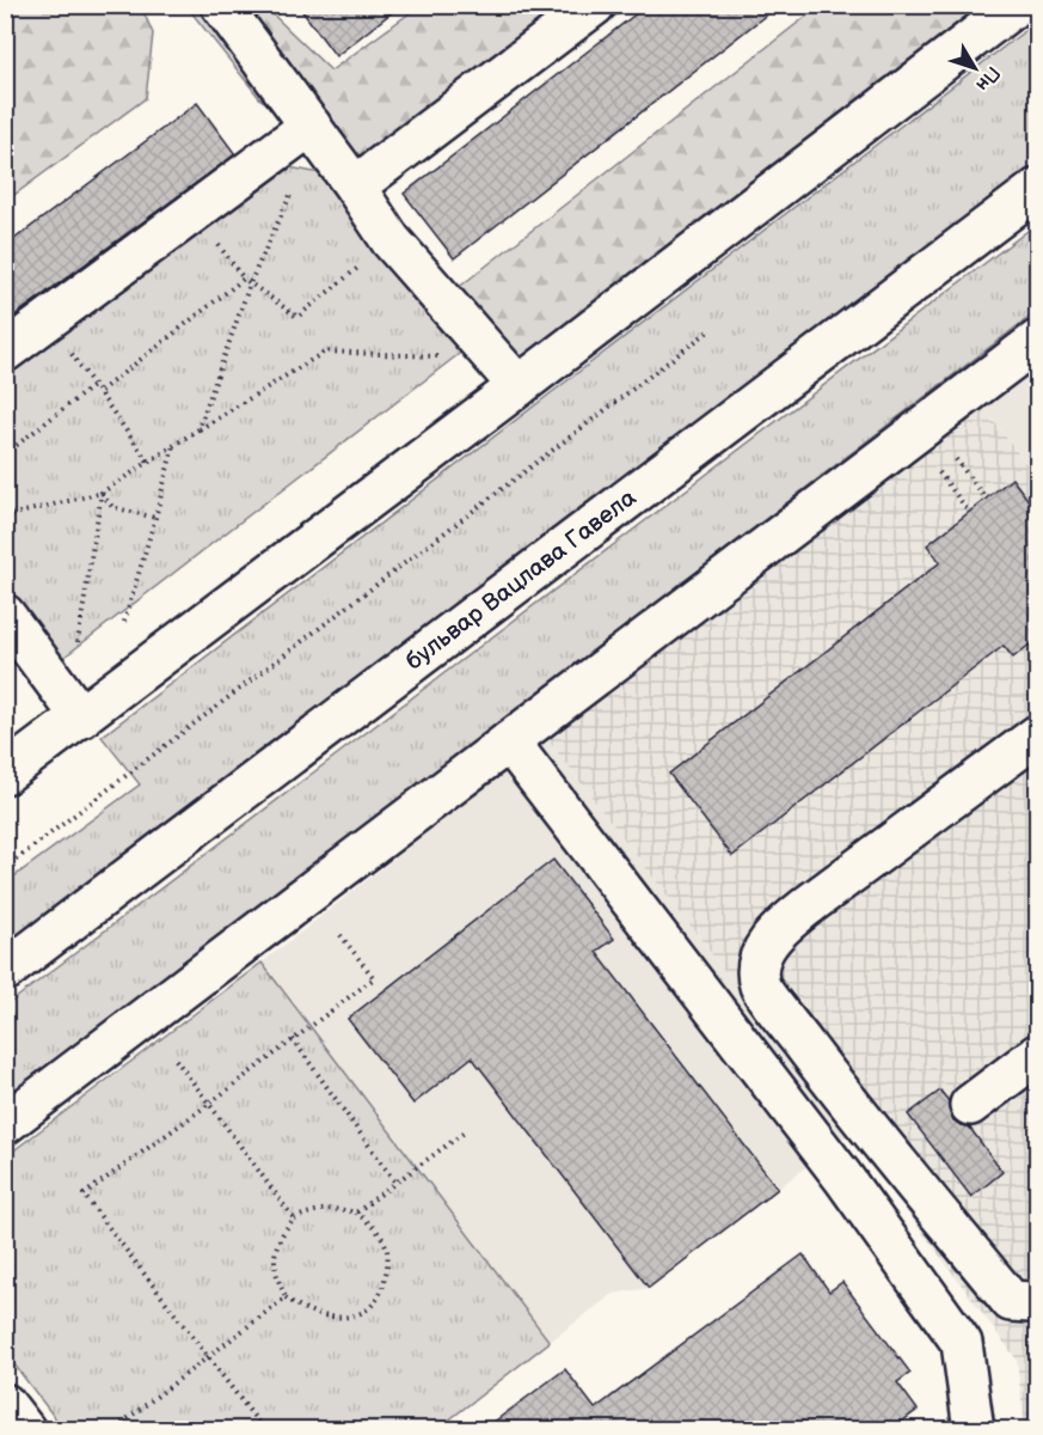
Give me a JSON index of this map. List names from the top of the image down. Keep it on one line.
{"streets":{"street":["бульвар Вацлава Гавела"]},"north":"bottom right"}
